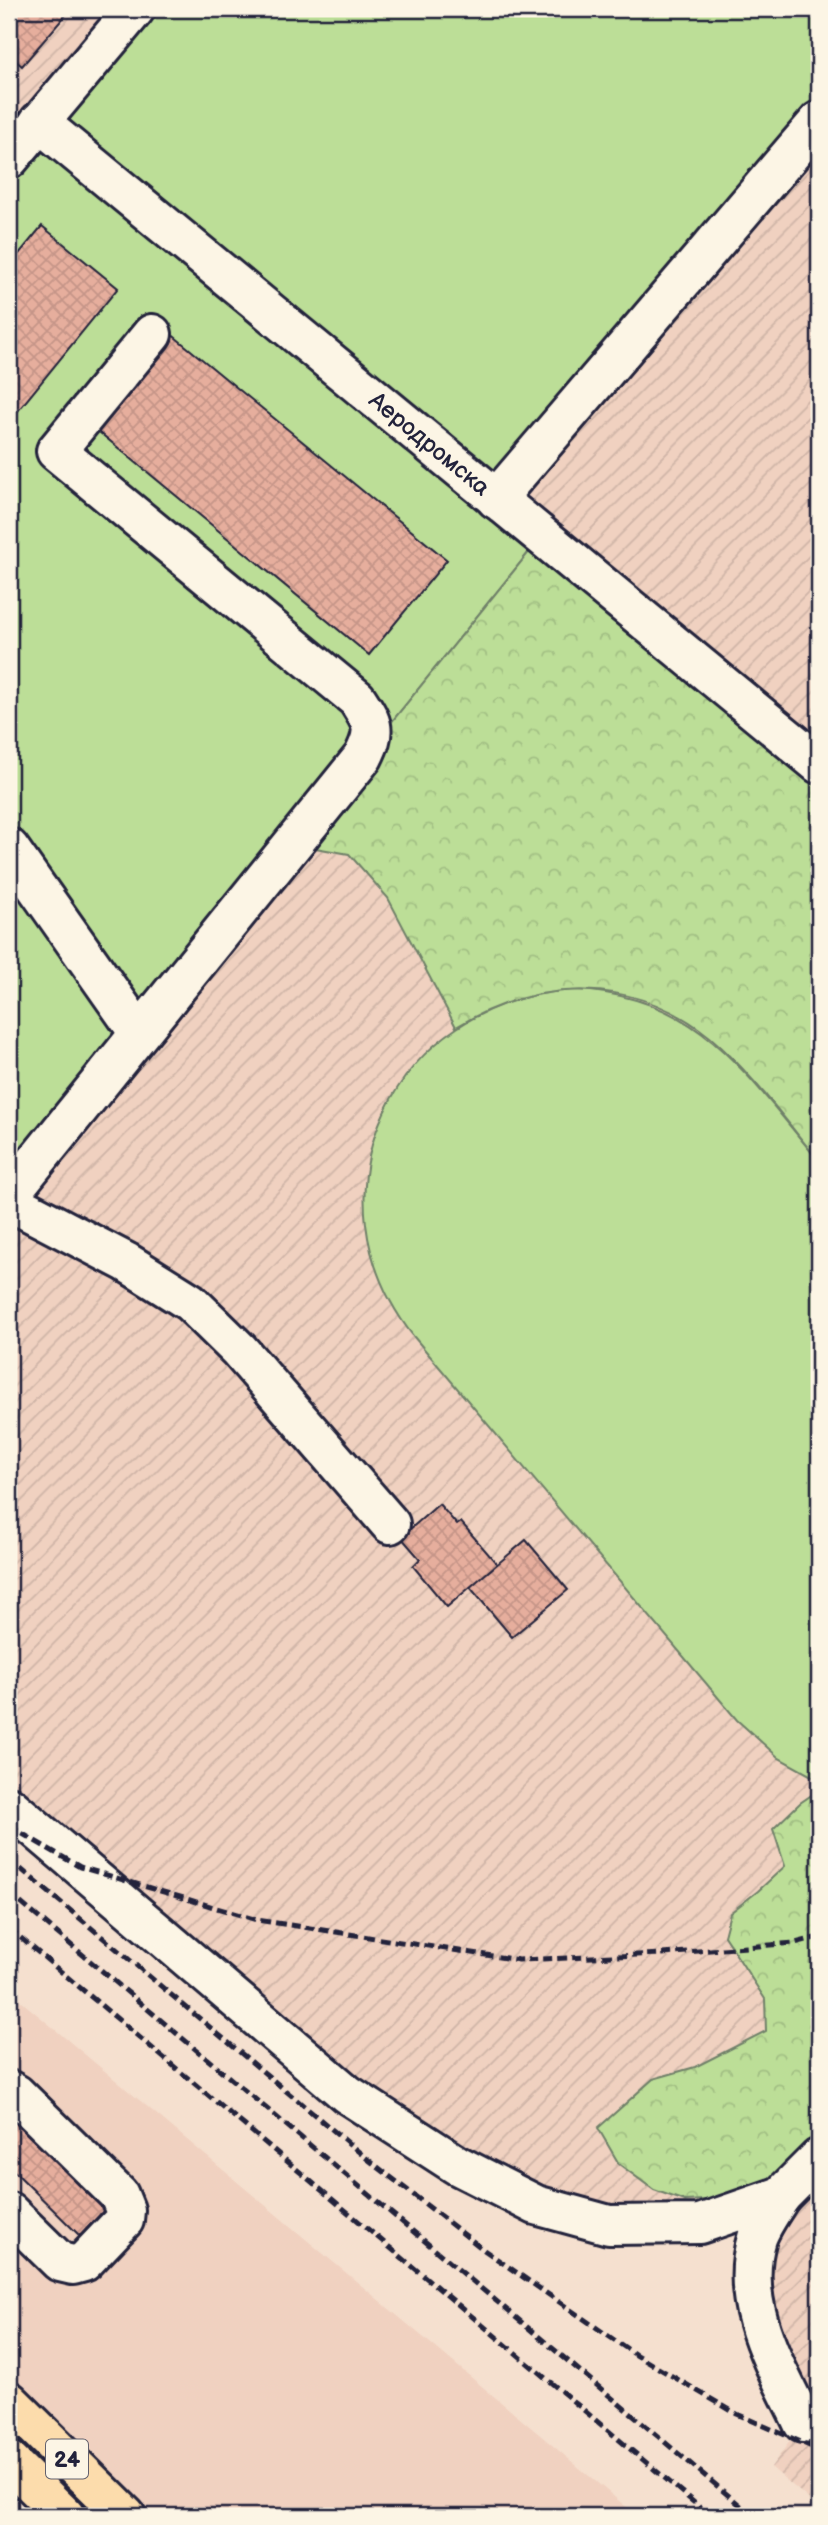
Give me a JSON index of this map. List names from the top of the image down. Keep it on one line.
{"streets":{"main road":["24"],"street":["Аеродромска"]}}
